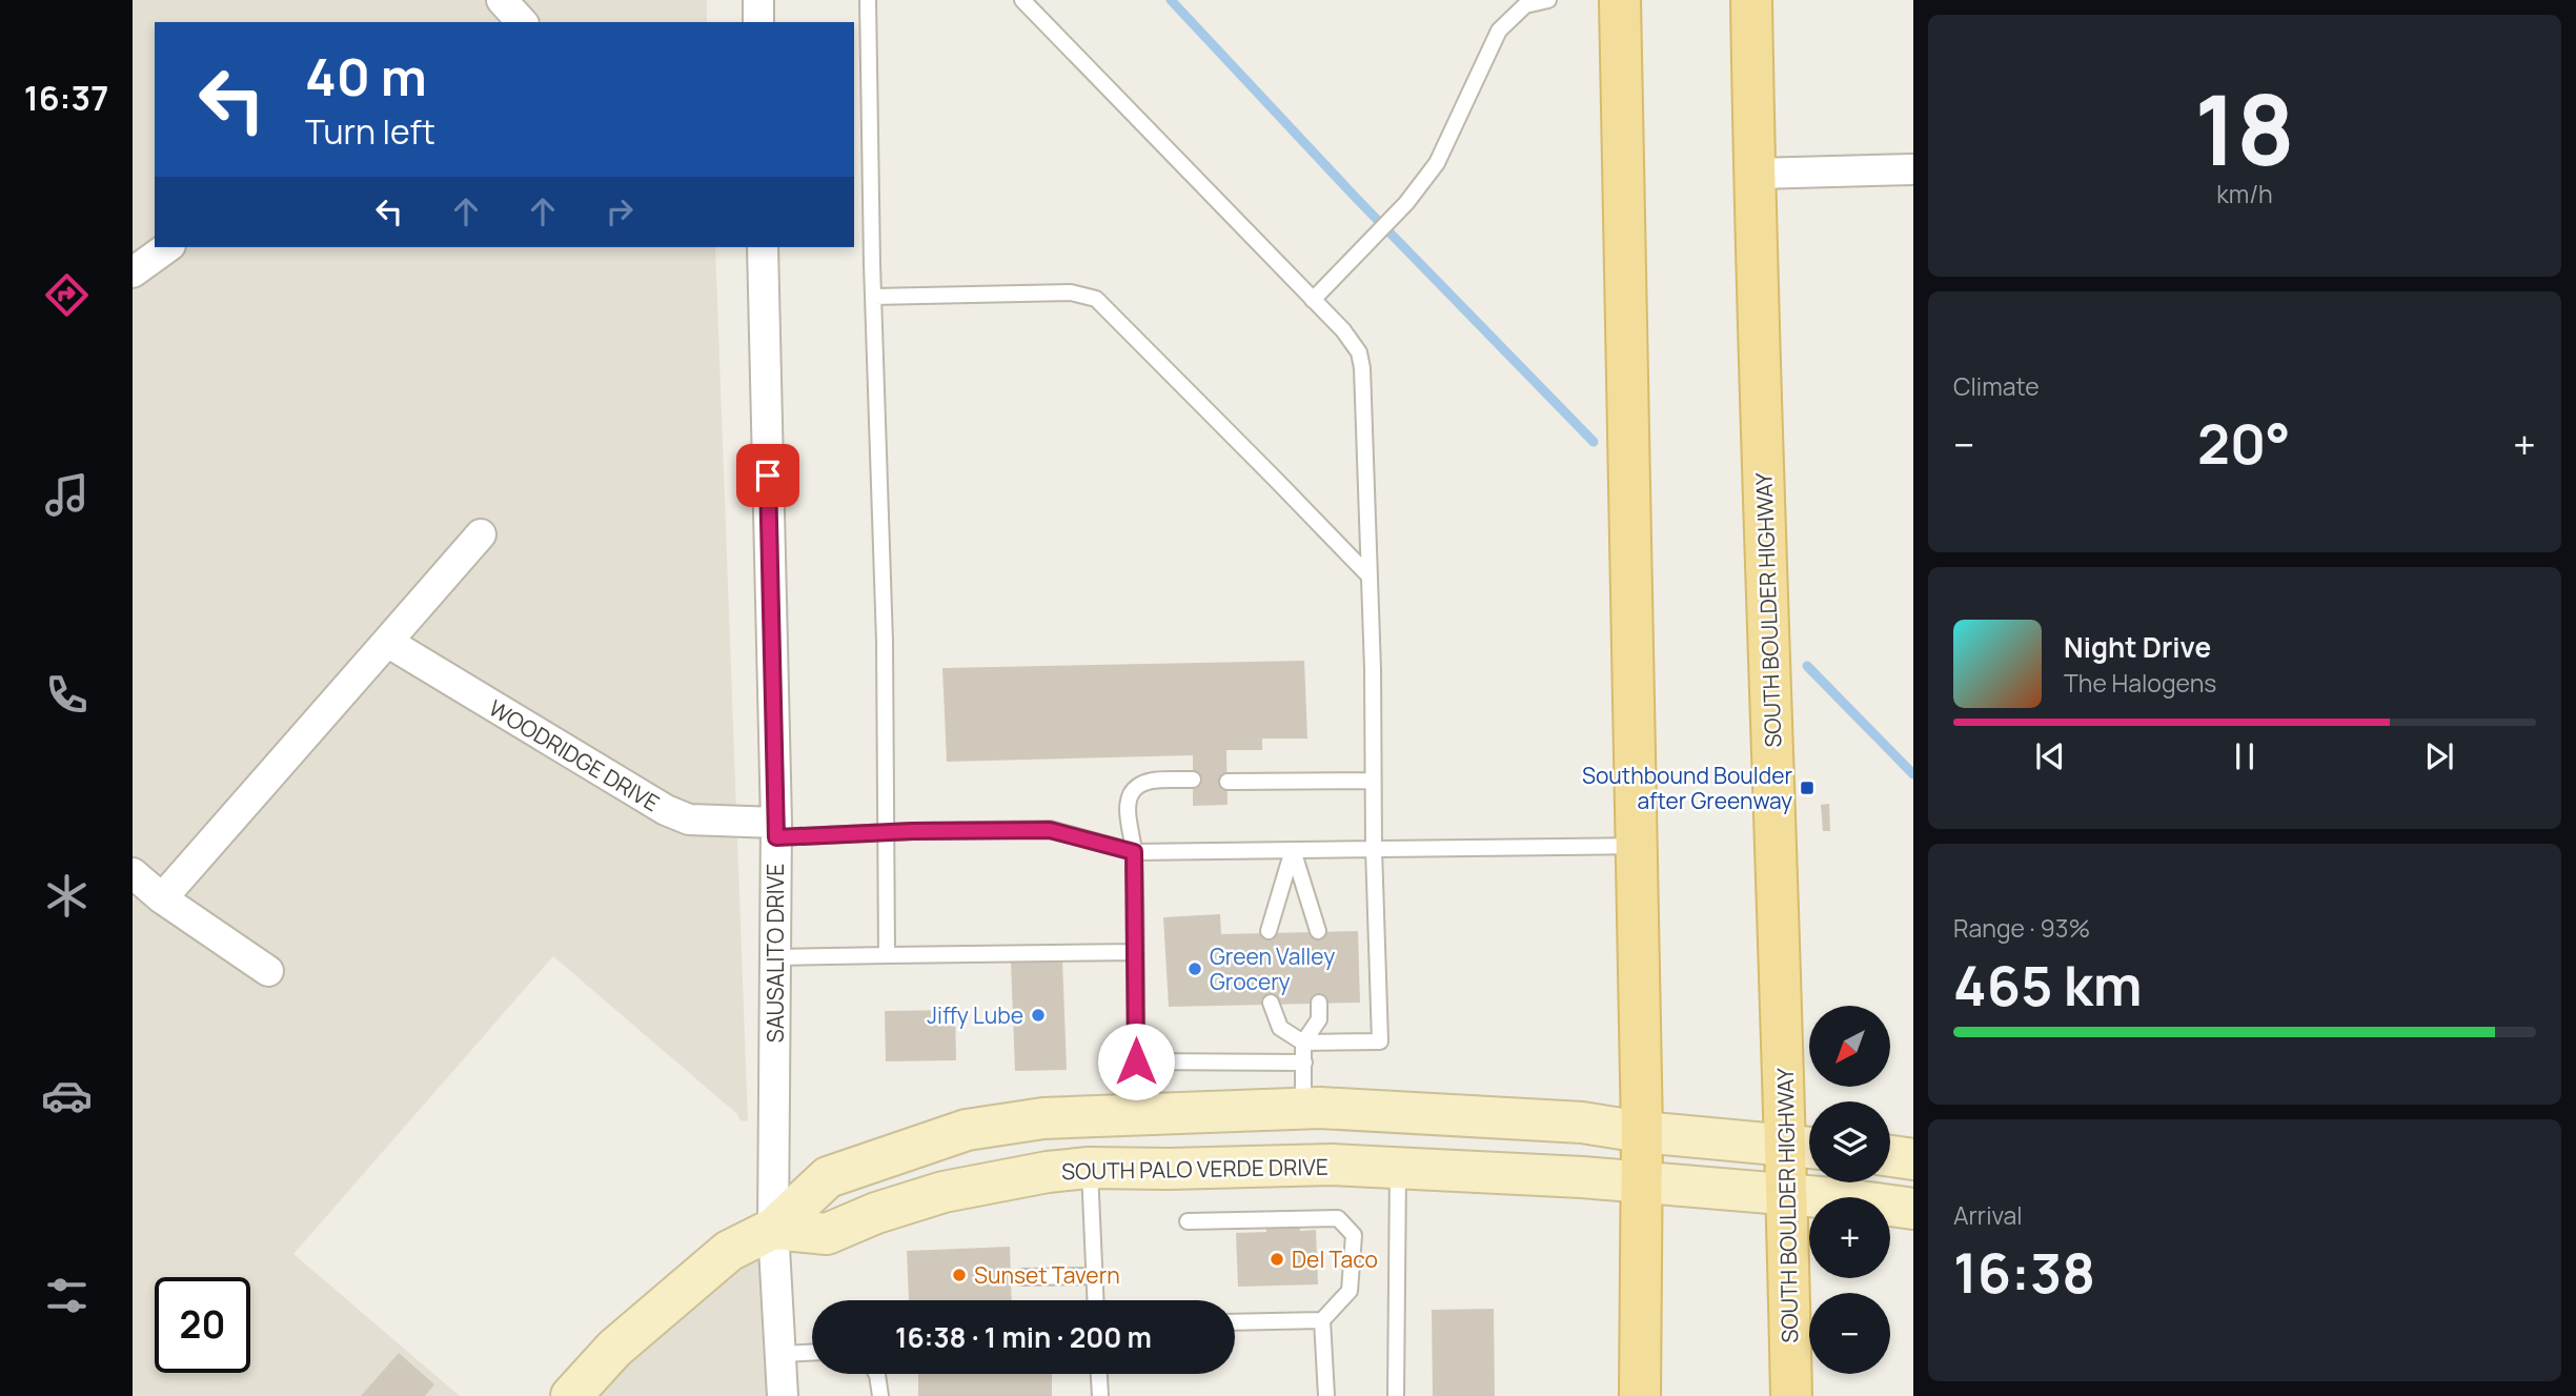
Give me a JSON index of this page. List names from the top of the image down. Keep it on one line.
{"streets":{"main road":["SOUTH BOULDER HIGHWAY"],"street":["WOODRIDGE DRIVE","SAUSALITO DRIVE","SOUTH PALO VERDE DRIVE"]},"crossings":[["SOUTH BOULDER HIGHWAY","SOUTH PALO VERDE DRIVE"],["WOODRIDGE DRIVE","SAUSALITO DRIVE"],["SAUSALITO DRIVE","SOUTH PALO VERDE DRIVE"]],"places":{"transit":["Southbound Boulder after Greenway"],"other":["Green Valley Grocery","Jiffy Lube","Del Taco","Sunset Tavern"]},"north":"bottom left","page":{"tabs":"16:37","tile":[["18","km/h"],"Climate",["Range · 93%","465 km"],["Arrival","16:38"]],"turn":["40 m","Turn left"],"heat":["−","20°","+"],"song":["Night Drive","The Halogens"],"map_buttons":["+","−"],"limit":"20","trip":"16:38 · 1 min · 200 m"}}
